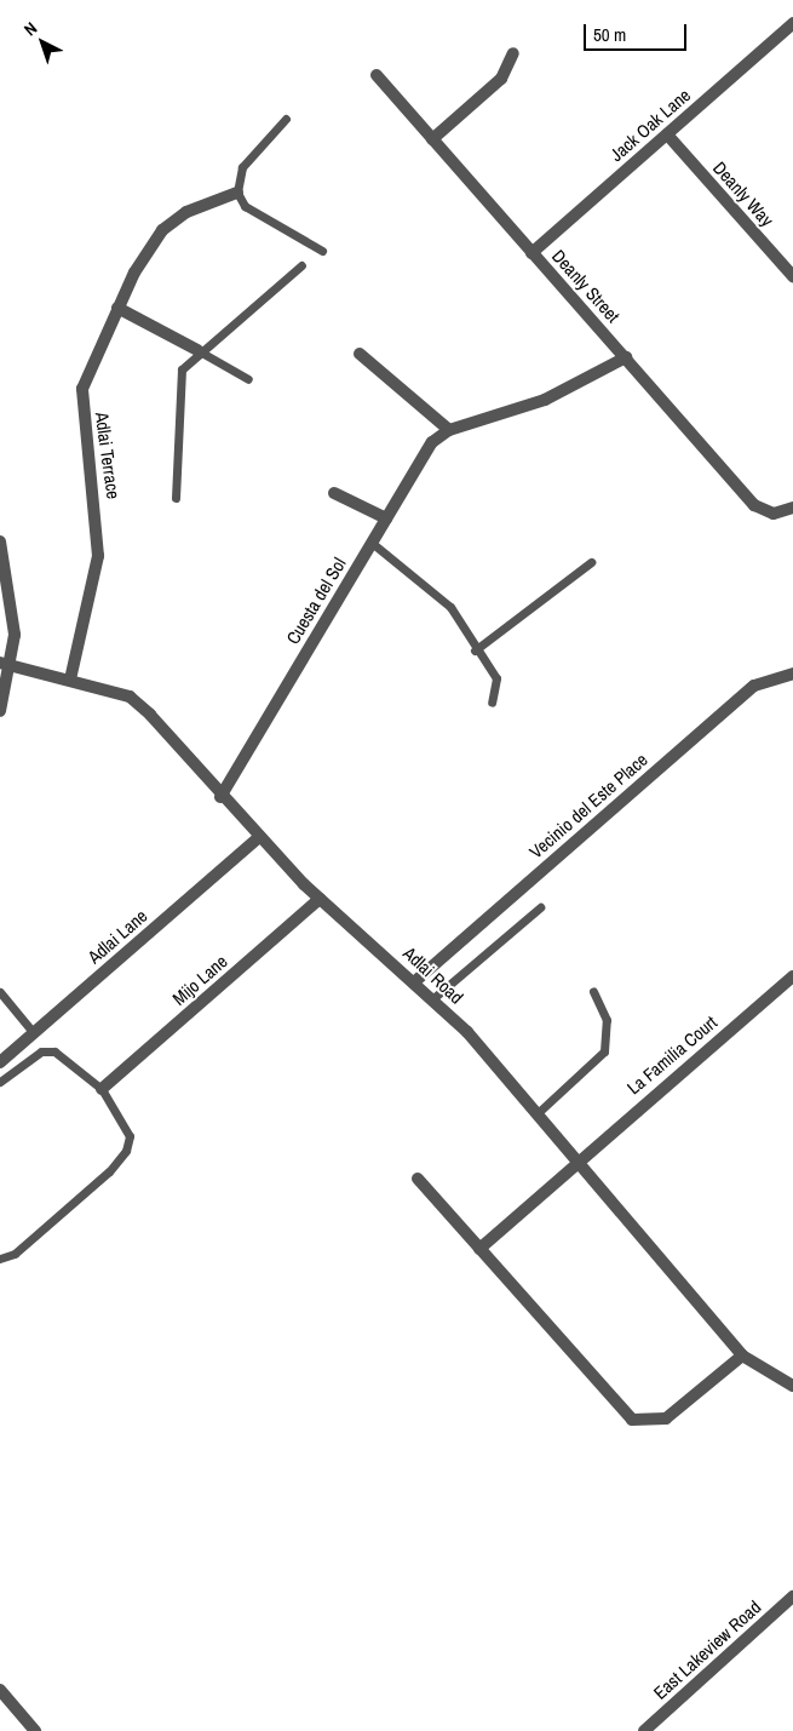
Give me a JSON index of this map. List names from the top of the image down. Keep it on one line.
{"streets":{"street":["Jack Oak Lane","Deanly Way","Deanly Street","Adlai Terrace","Cuesta del Sol","Vecinio del Este Place","Adlai Lane","Adlai Road","Mijo Lane","La Familia Court","East Lakeview Road"]},"crossings":[["Jack Oak Lane","Deanly Way"],["Jack Oak Lane","Deanly Street"],["Deanly Street","Cuesta del Sol"],["Adlai Terrace","Adlai Road"],["Cuesta del Sol","Adlai Road"],["Vecinio del Este Place","Adlai Road"],["Adlai Lane","Adlai Road"],["Adlai Road","Mijo Lane"],["Adlai Road","La Familia Court"]],"scale_bar":"50 m","north":"top left"}
